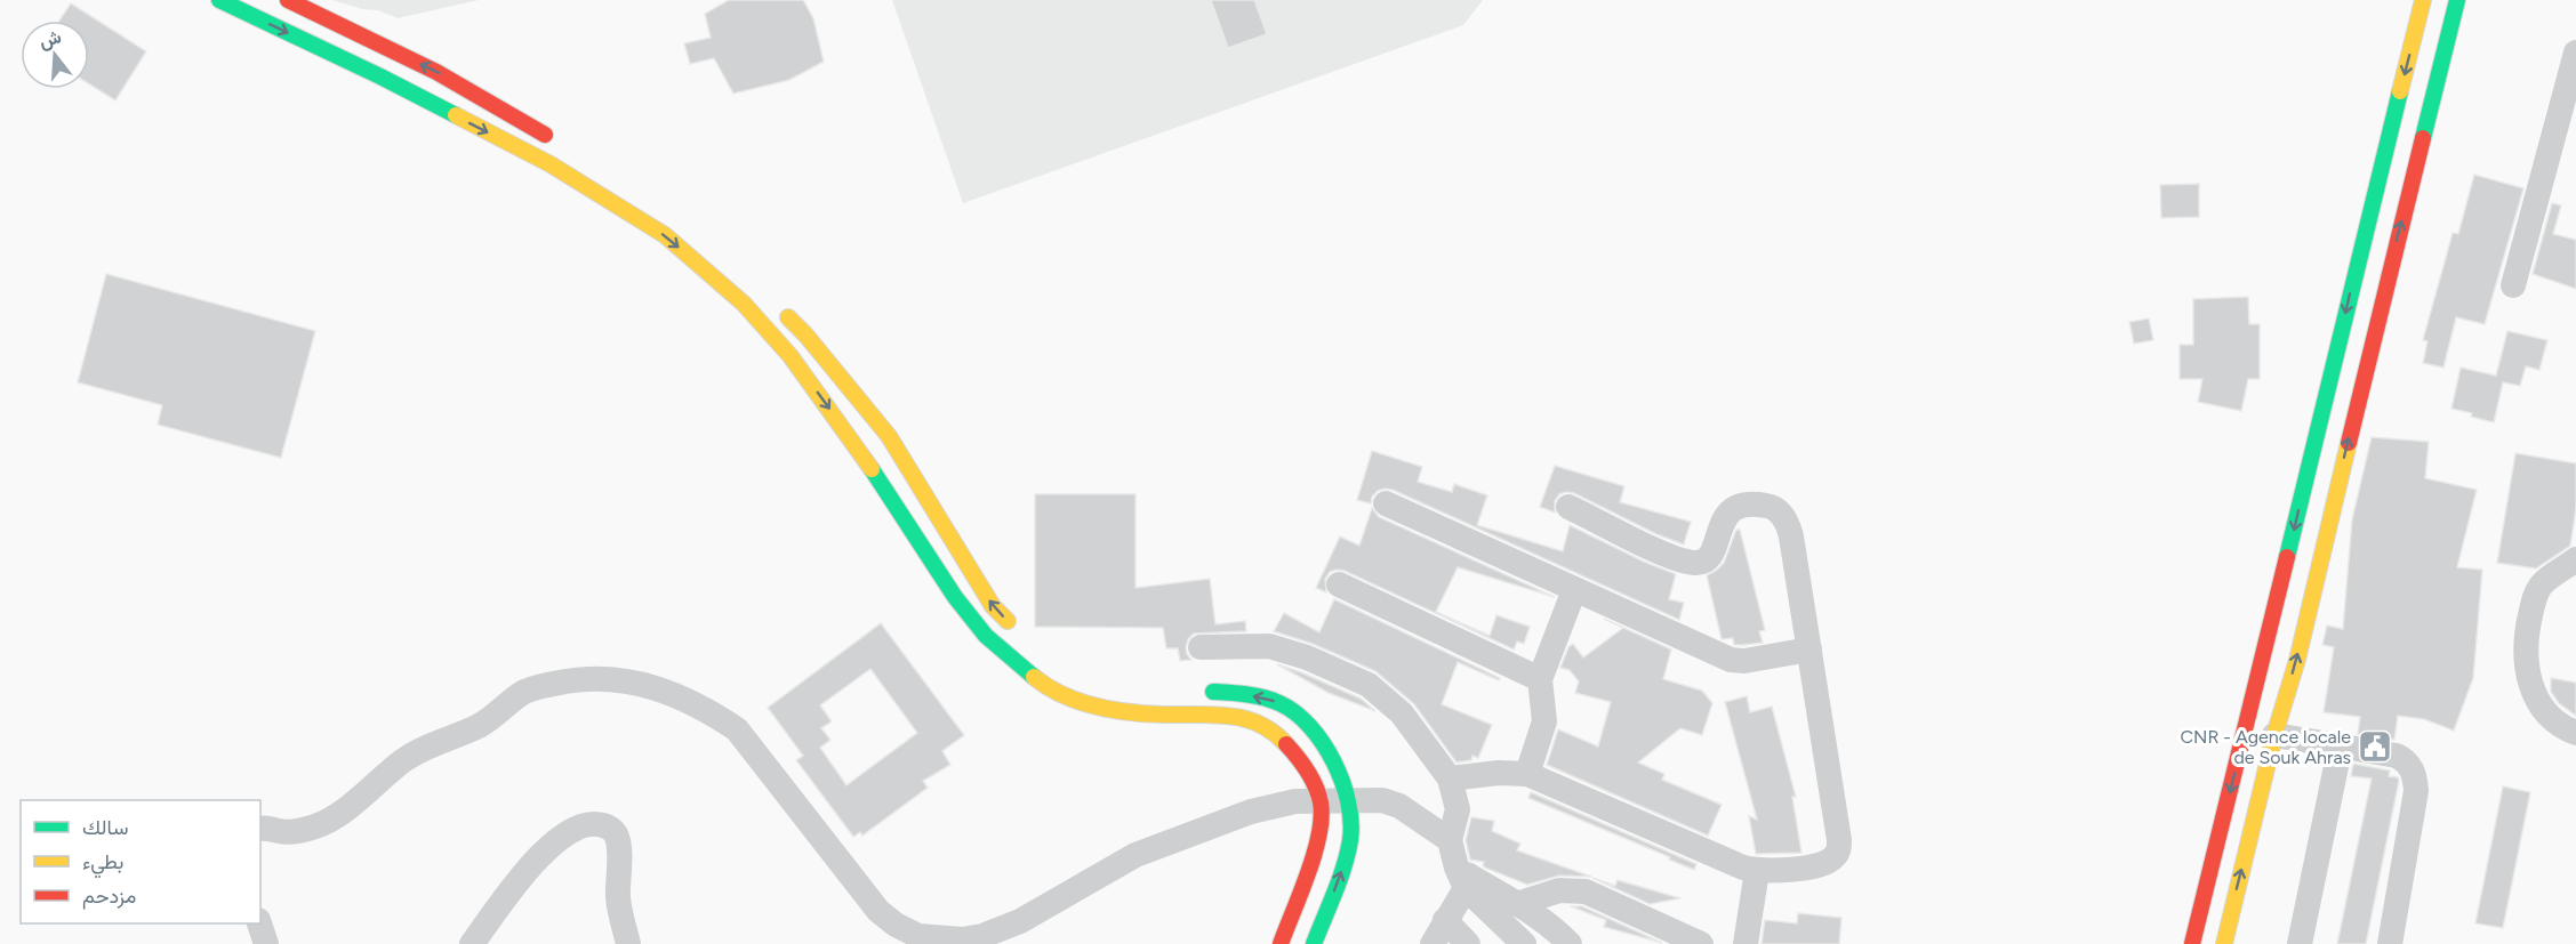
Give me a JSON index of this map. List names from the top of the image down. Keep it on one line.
{"places":{"public building":["CNR - Agence locale de Souk Ahras"]},"legend":["سالك","بطيء","مزدحم"],"north":"top"}
